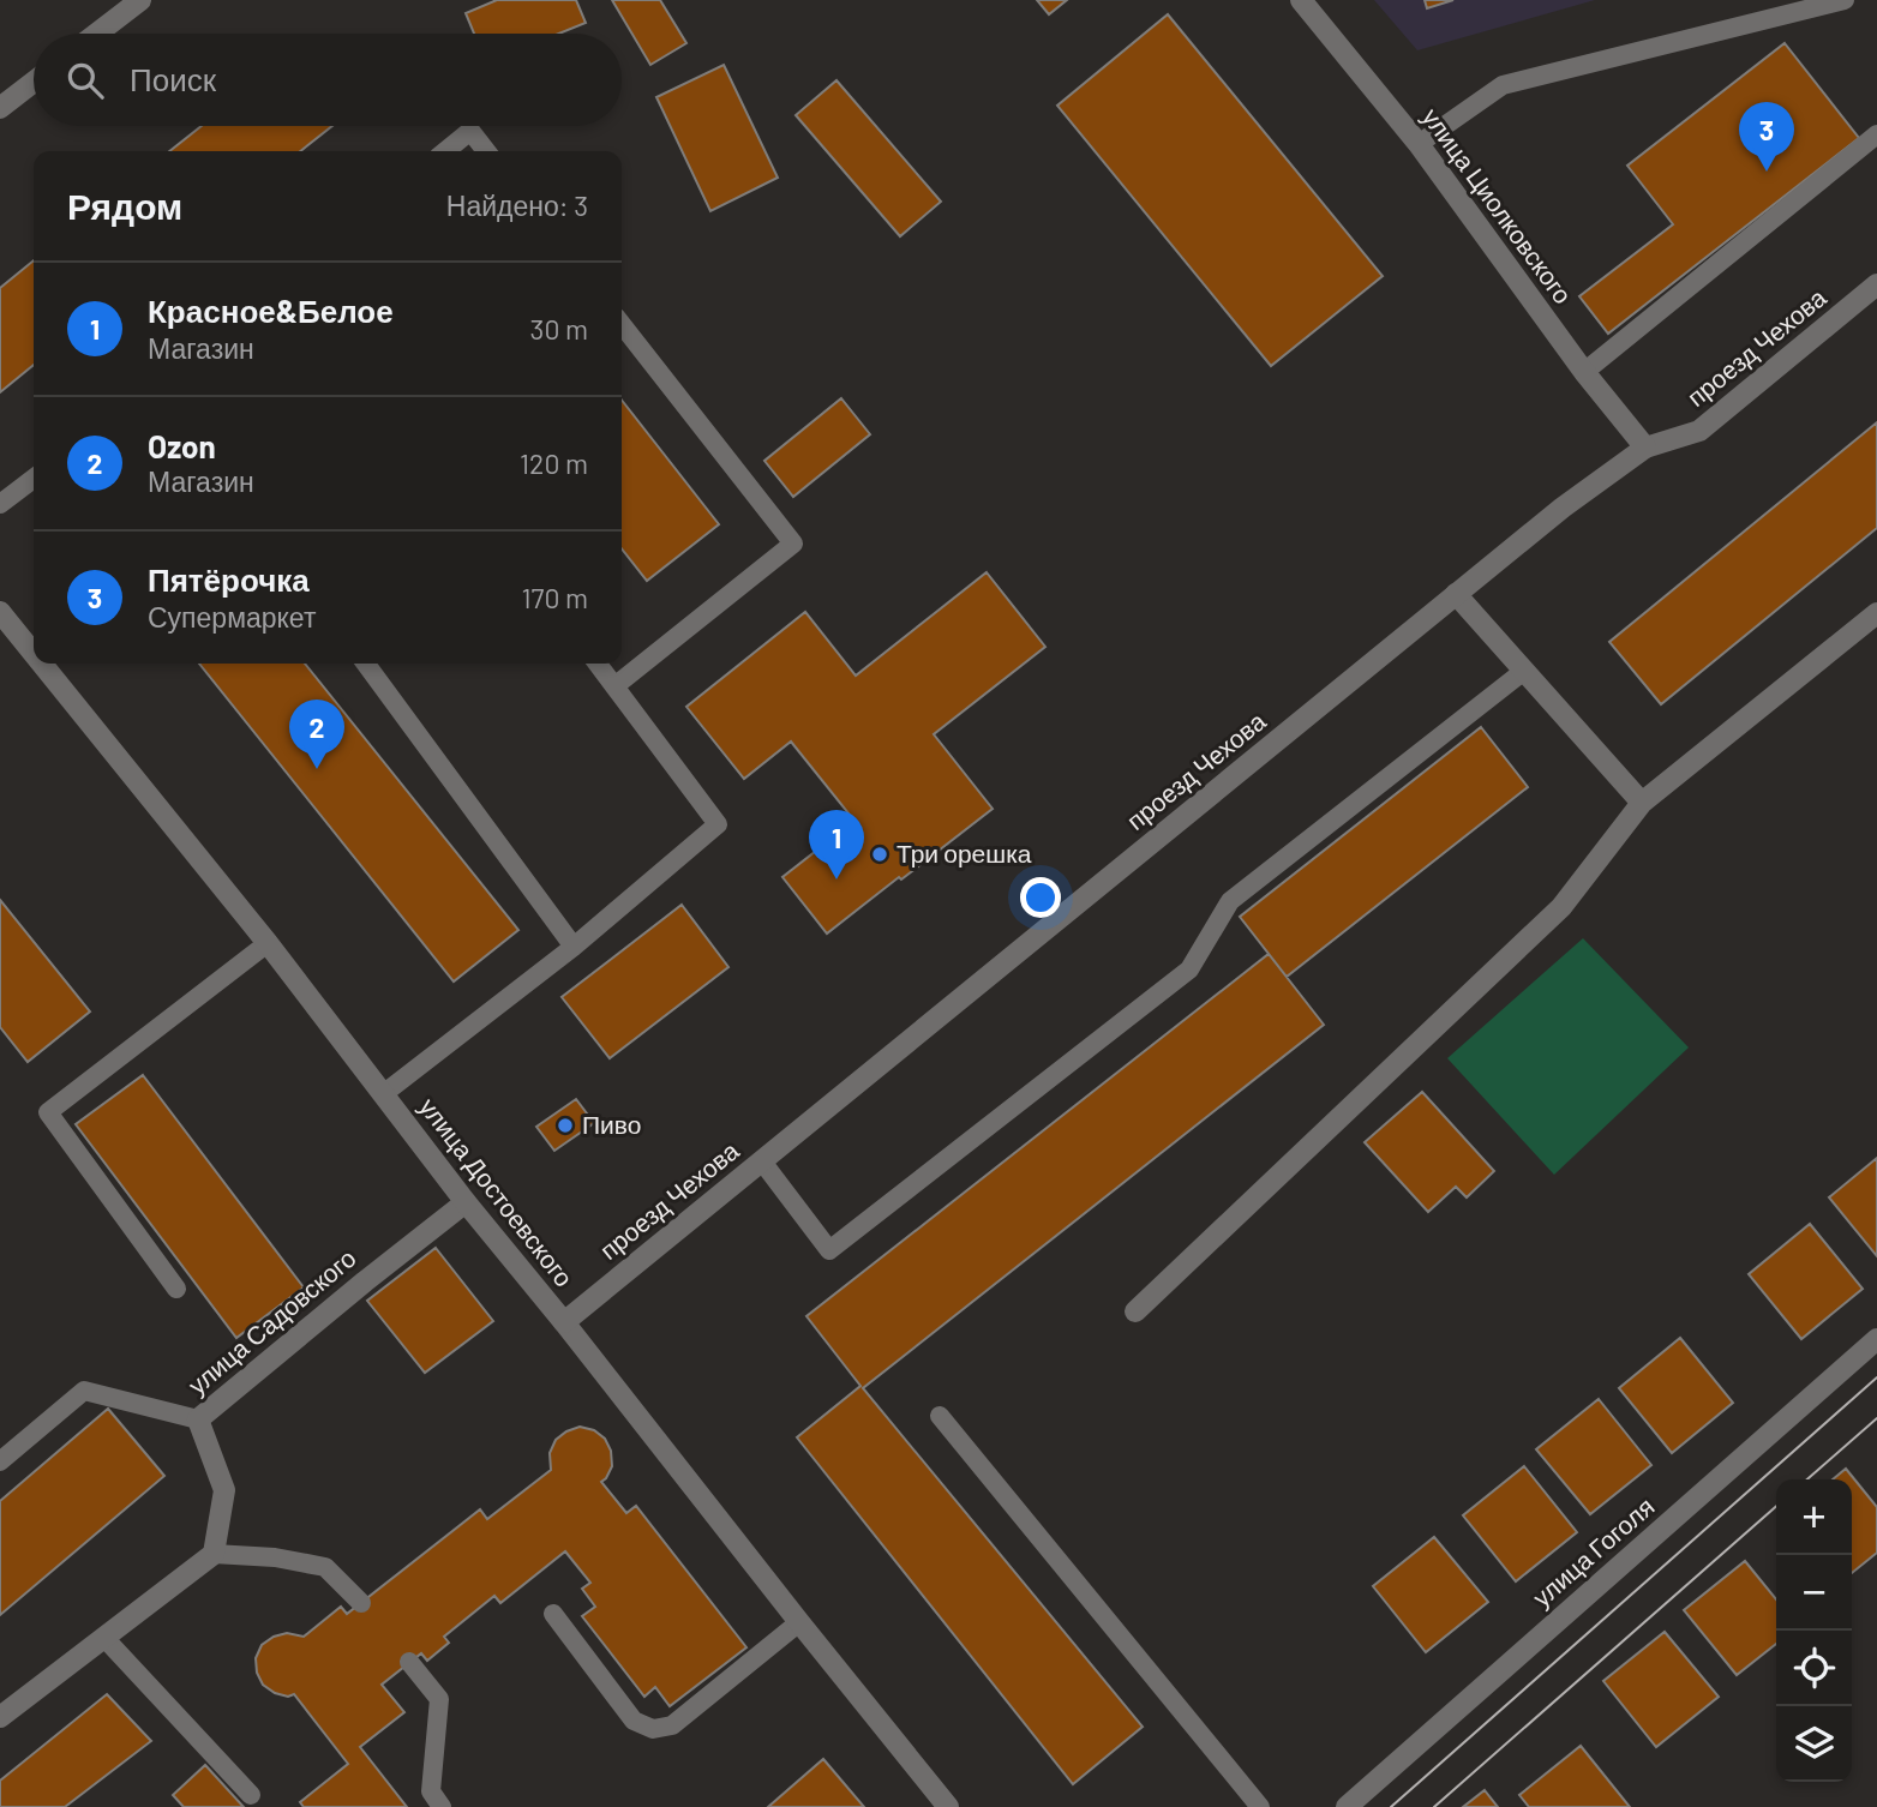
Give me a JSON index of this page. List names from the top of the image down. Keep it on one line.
{"streets":{"street":["улица Циолковского","проезд Чехова","улица Достоевского","улица Садовского","улица Гоголя"]},"crossings":[["улица Циолковского","проезд Чехова"],["проезд Чехова","улица Достоевского"],["улица Достоевского","улица Садовского"]],"places":["Три орешка","Пиво"],"page":{"search":"Поиск","pins":["3","2","1"],"heading":["Рядом","Найдено: 3"],"list":[{"mark":"1","name":"Красное&Белое","note":"Магазин","value":"30 m"},{"mark":"2","name":"Ozon","note":"Магазин","value":"120 m"},{"mark":"3","name":"Пятёрочка","note":"Супермаркет","value":"170 m"}],"map_buttons":["+","−"]}}
